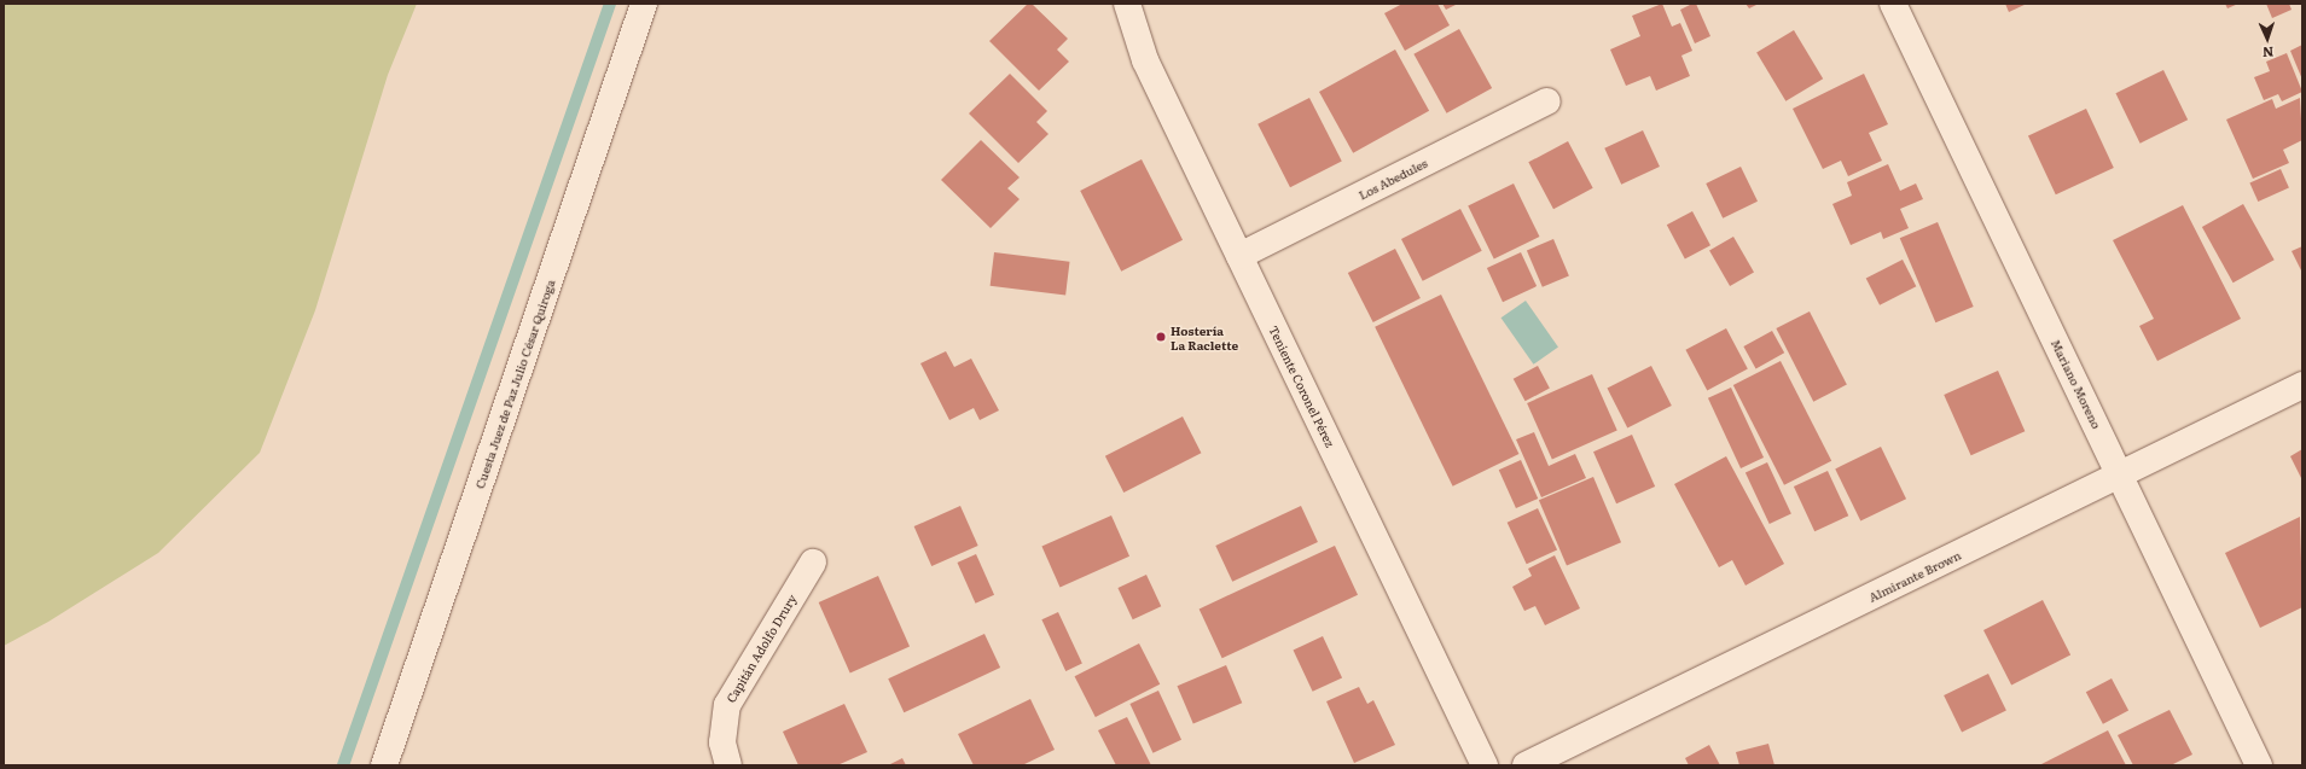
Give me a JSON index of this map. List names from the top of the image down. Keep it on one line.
{"streets":{"street":["Los Abedules","Cuesta Juez de Paz Julio César Quiroga","Mariano Moreno","Teniente Coronel Pérez","Almirante Brown","Capitán Adolfo Drury"]},"crossings":[["Los Abedules","Teniente Coronel Pérez"],["Mariano Moreno","Almirante Brown"]],"places":["Hostería La Raclette"],"north":"bottom"}
